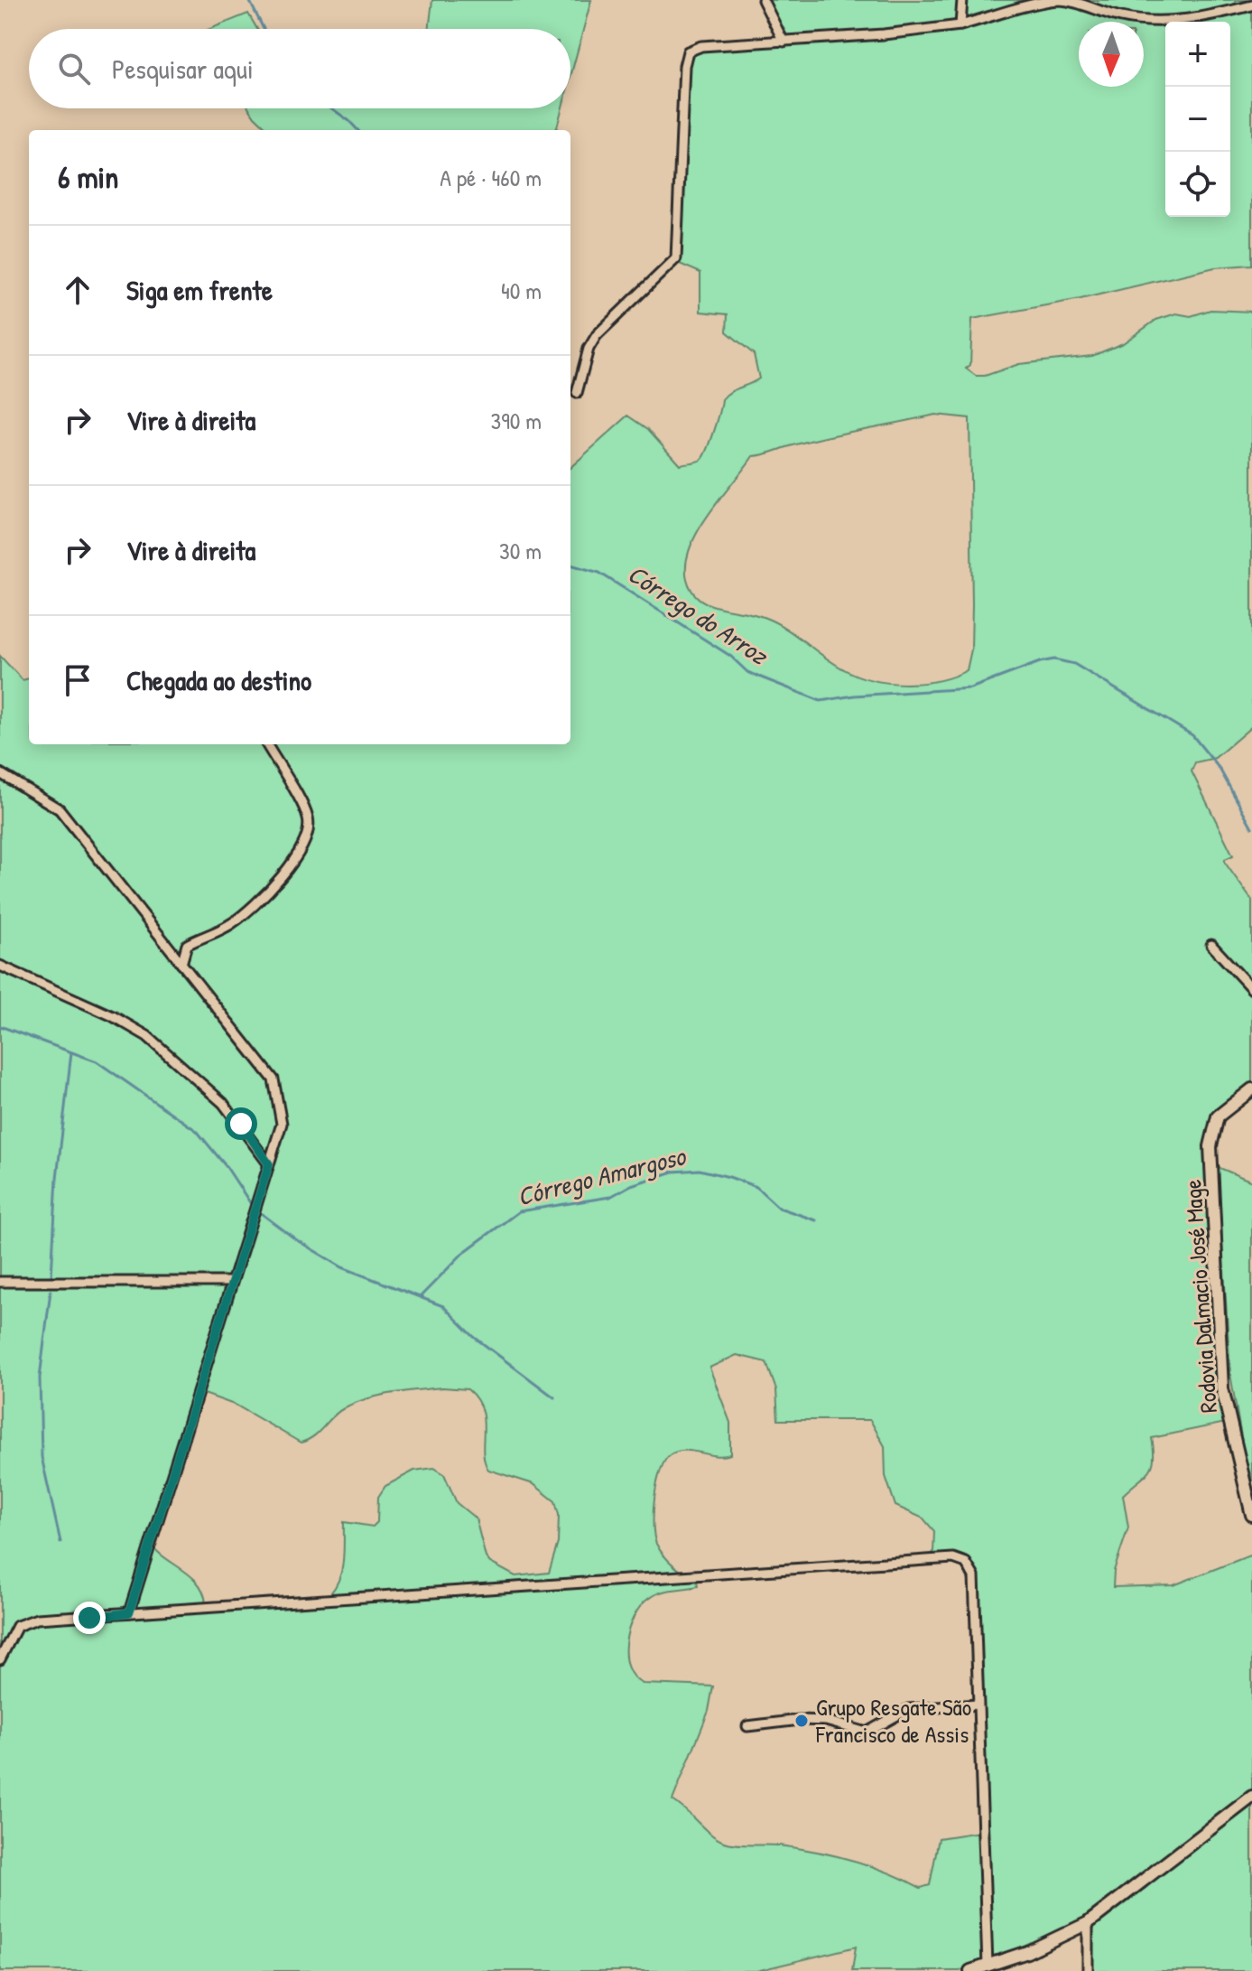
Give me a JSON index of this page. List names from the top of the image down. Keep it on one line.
{"streets":{"street":["Rodovia Dalmacio José Mage"]},"water":["Córrego do Arroz","Córrego Amargoso"],"places":["Grupo Resgate São Francisco de Assis"],"north":"bottom","page":{"map_buttons":["+","−"],"search":"Pesquisar aqui","heading":["6 min","A pé · 460 m"],"list":[["Siga em frente","40 m"],["Vire à direita","390 m"],["Vire à direita","30 m"],"Chegada ao destino"]}}
